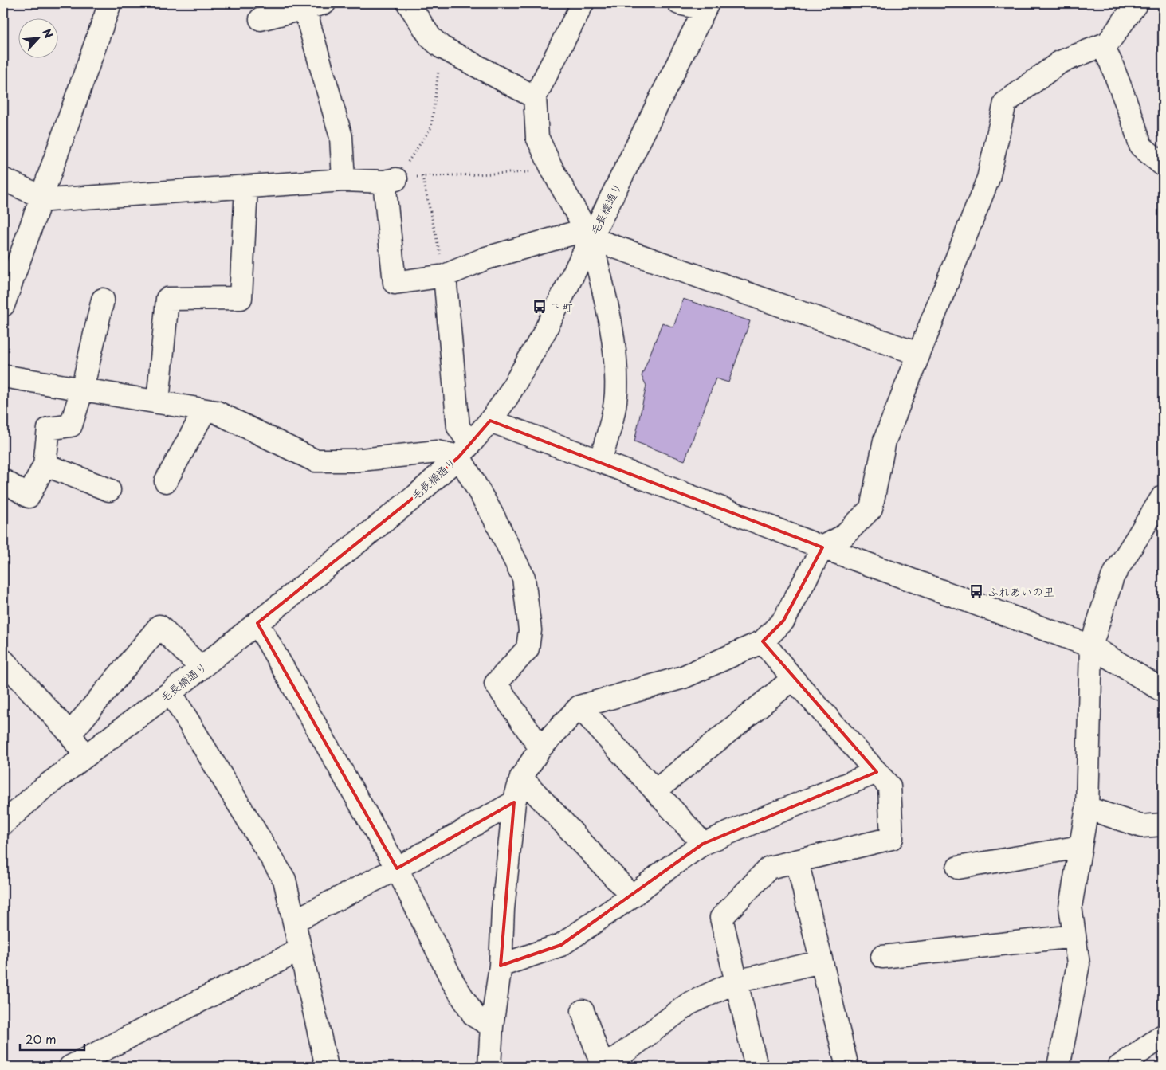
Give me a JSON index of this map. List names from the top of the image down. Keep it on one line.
{"streets":{"street":["毛長橋通り"]},"places":{"bus stop":["下町","ふれあいの里"]},"scale_bar":"20 m","north":"top right"}
